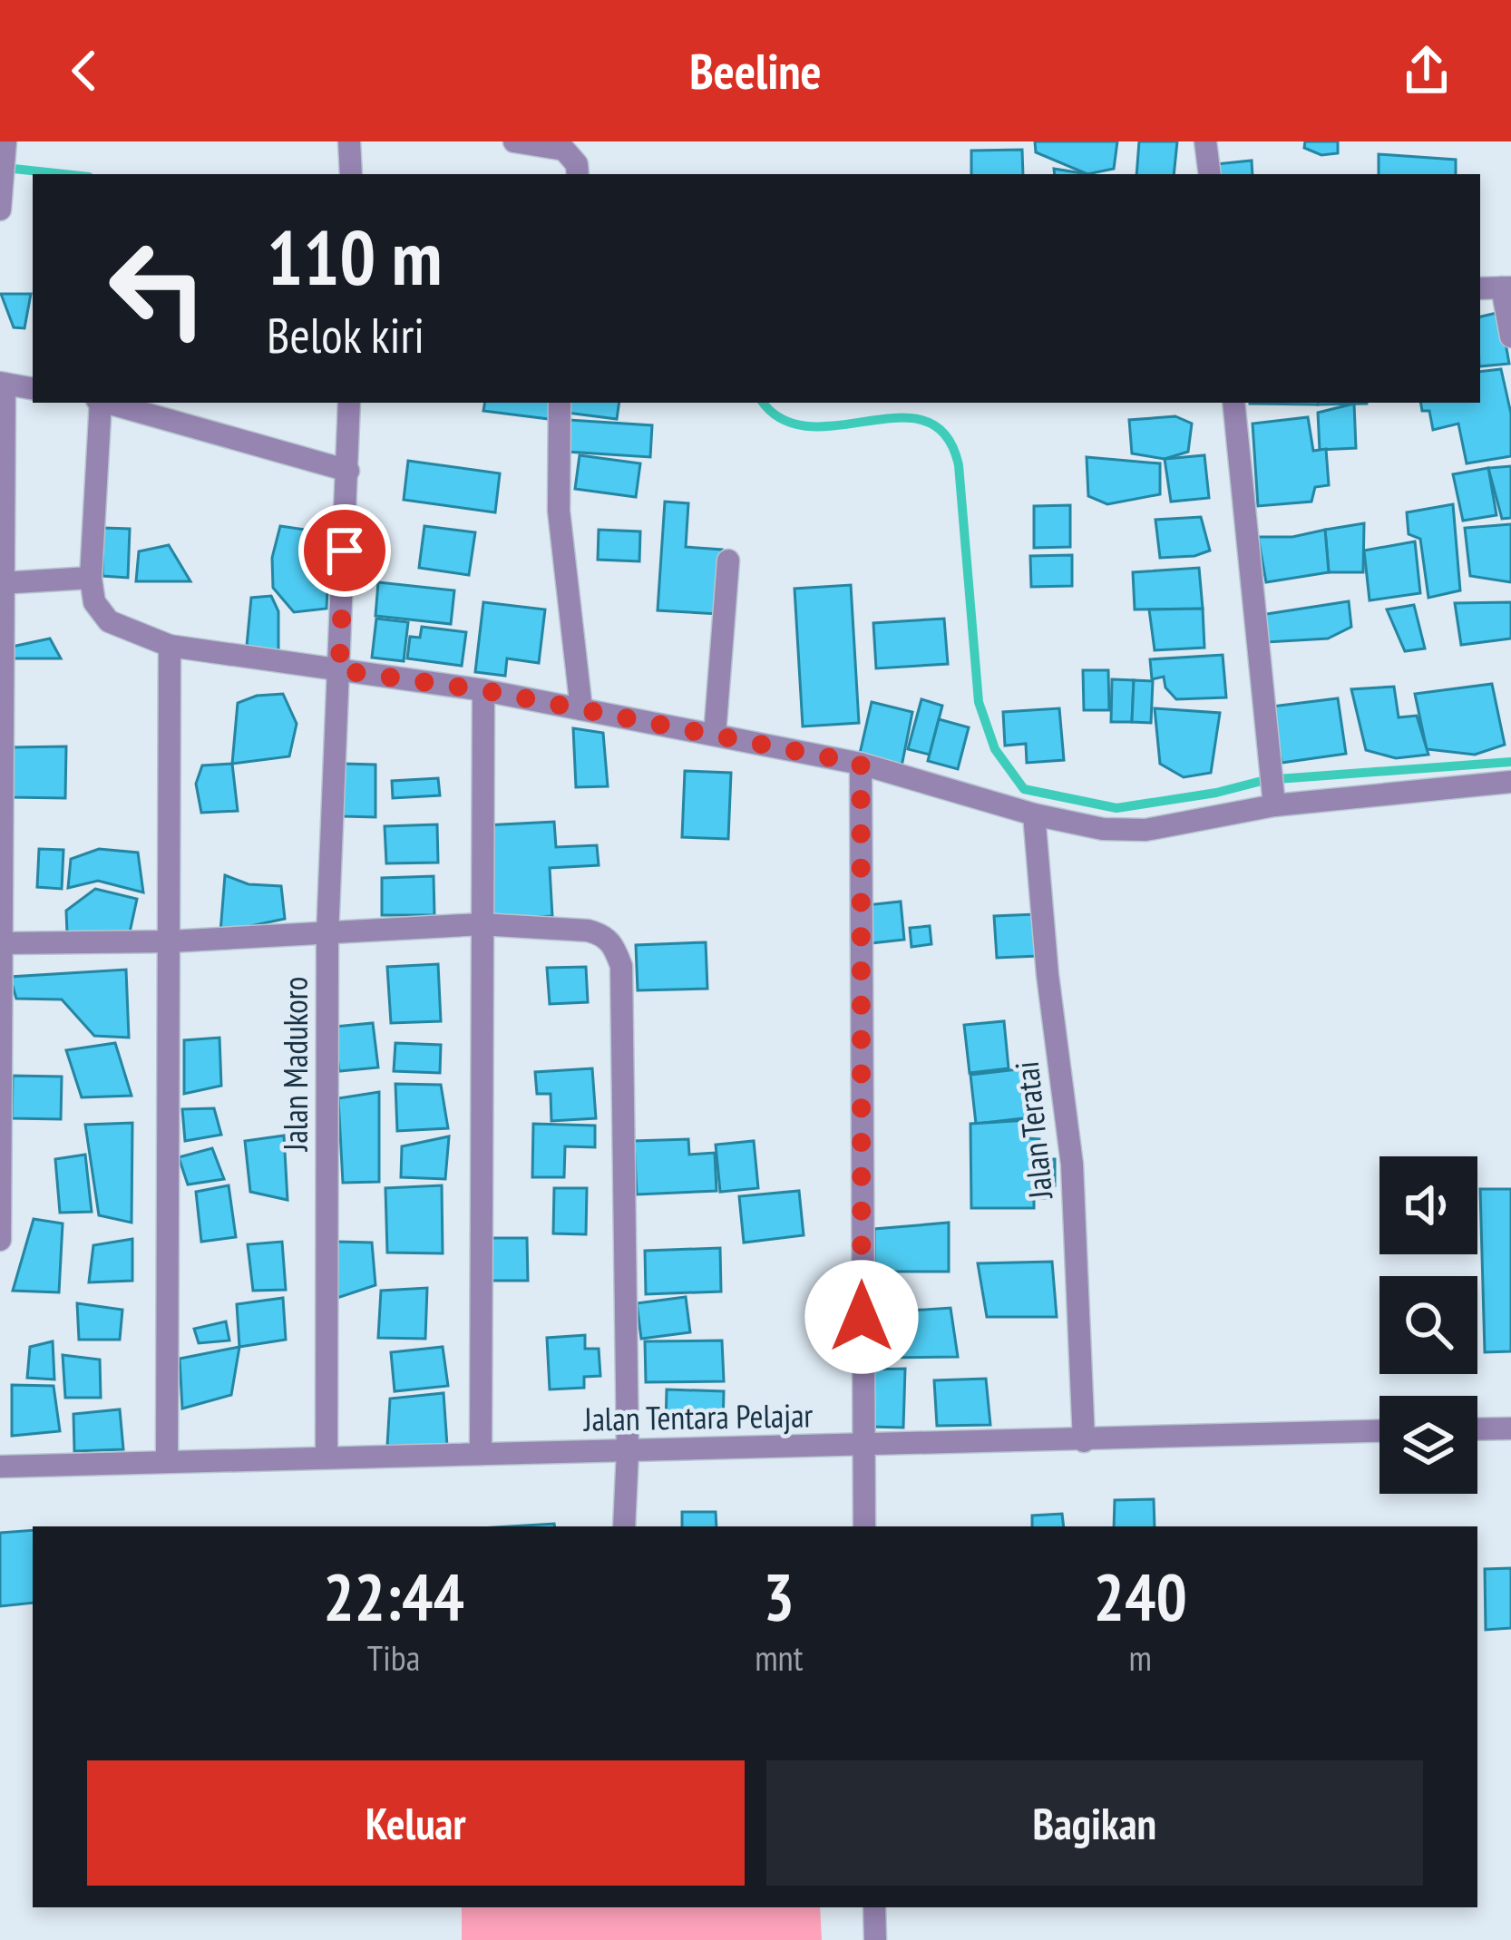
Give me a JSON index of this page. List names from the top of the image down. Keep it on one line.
{"streets":{"street":["Jalan Madukoro","Jalan Teratai","Jalan Tentara Pelajar"]},"crossings":[["Jalan Madukoro","Jalan Tentara Pelajar"],["Jalan Teratai","Jalan Tentara Pelajar"]],"page":{"header":"Beeline","turn":["110 m","Belok kiri"],"eta":["22:44","Tiba","3","mnt","240","m"],"buttons":["Keluar","Bagikan"]}}
